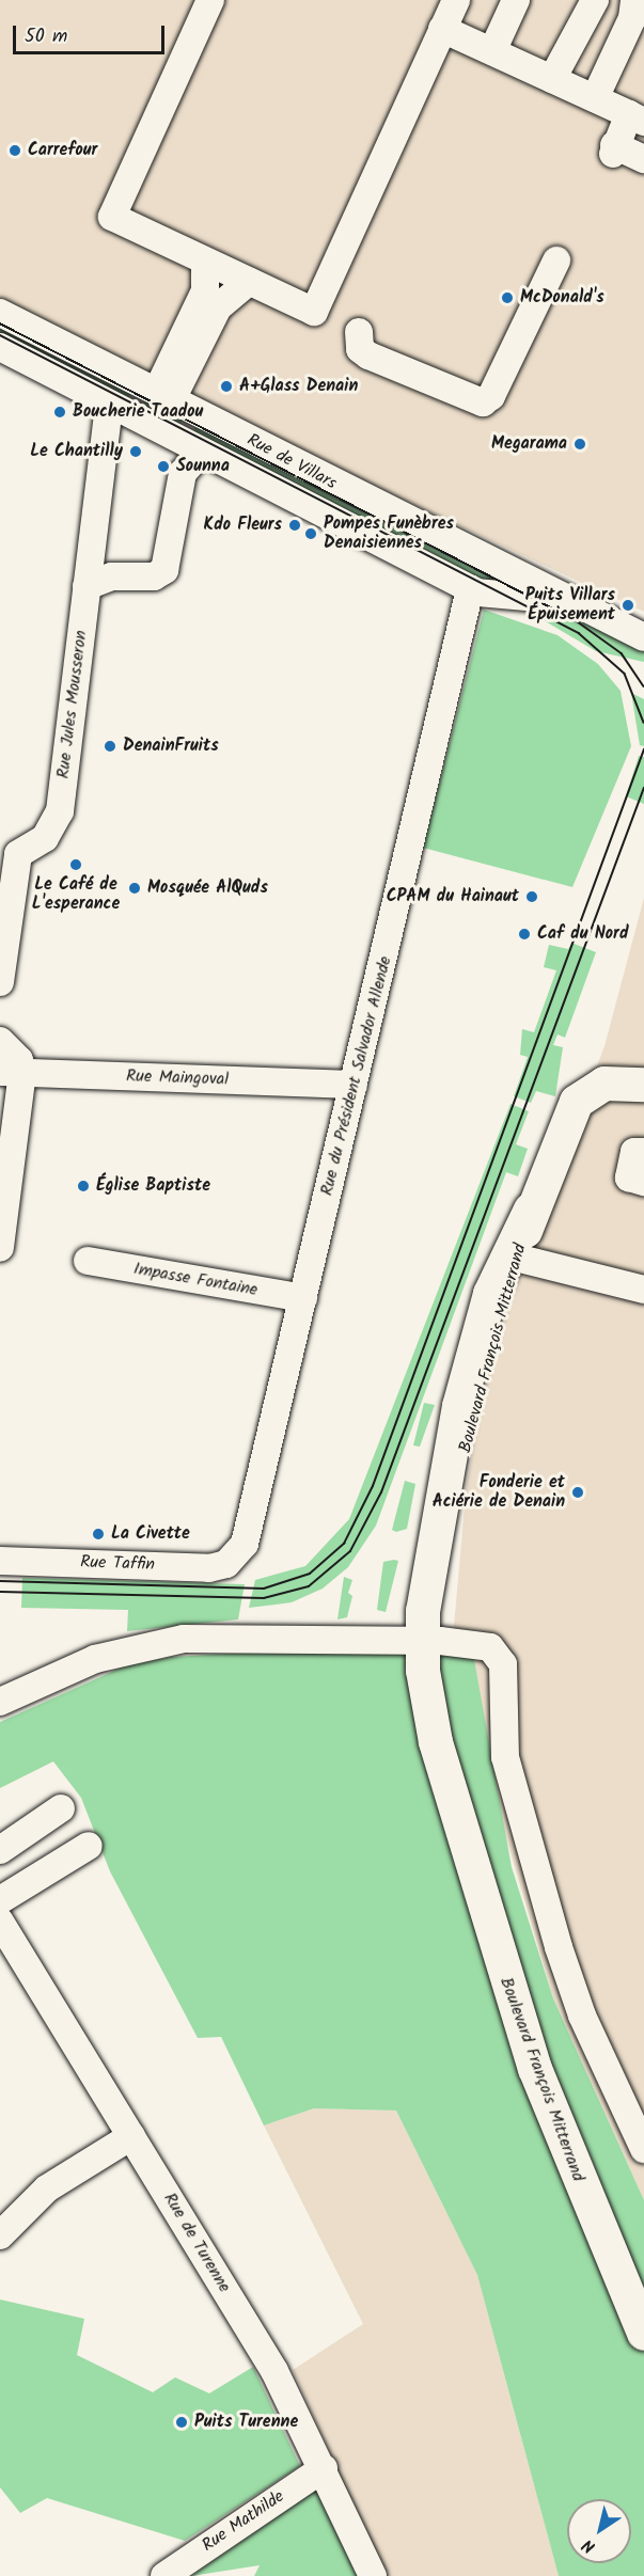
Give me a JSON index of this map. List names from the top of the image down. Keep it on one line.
{"streets":{"main road":["Boulevard François Mitterrand"],"street":["Rue de Villars","Rue Jules Mousseron","Rue du Président Salvador Allende","Rue Maingoval","Impasse Fontaine","Rue Taffin","Rue de Turenne","Rue Mathilde"]},"crossings":[["Rue de Villars","Rue Jules Mousseron"],["Rue de Villars","Rue du Président Salvador Allende"],["Rue du Président Salvador Allende","Rue Maingoval"],["Rue du Président Salvador Allende","Impasse Fontaine"],["Rue du Président Salvador Allende","Rue Taffin"],["Rue de Turenne","Rue Mathilde"]],"places":["Carrefour","McDonald's","A+Glass Denain","Boucherie Taadou","Megarama","Le Chantilly","Sounna","Kdo Fleurs","Pompes Funèbres Denaisiennes","Puits Villars Épuisement","DenainFruits","Le Café de L'esperance","Mosquée AlQuds","CPAM du Hainaut","Caf du Nord","Église Baptiste","Fonderie et Aciérie de Denain","La Civette","Puits Turenne"],"scale_bar":"50 m","north":"bottom left"}
